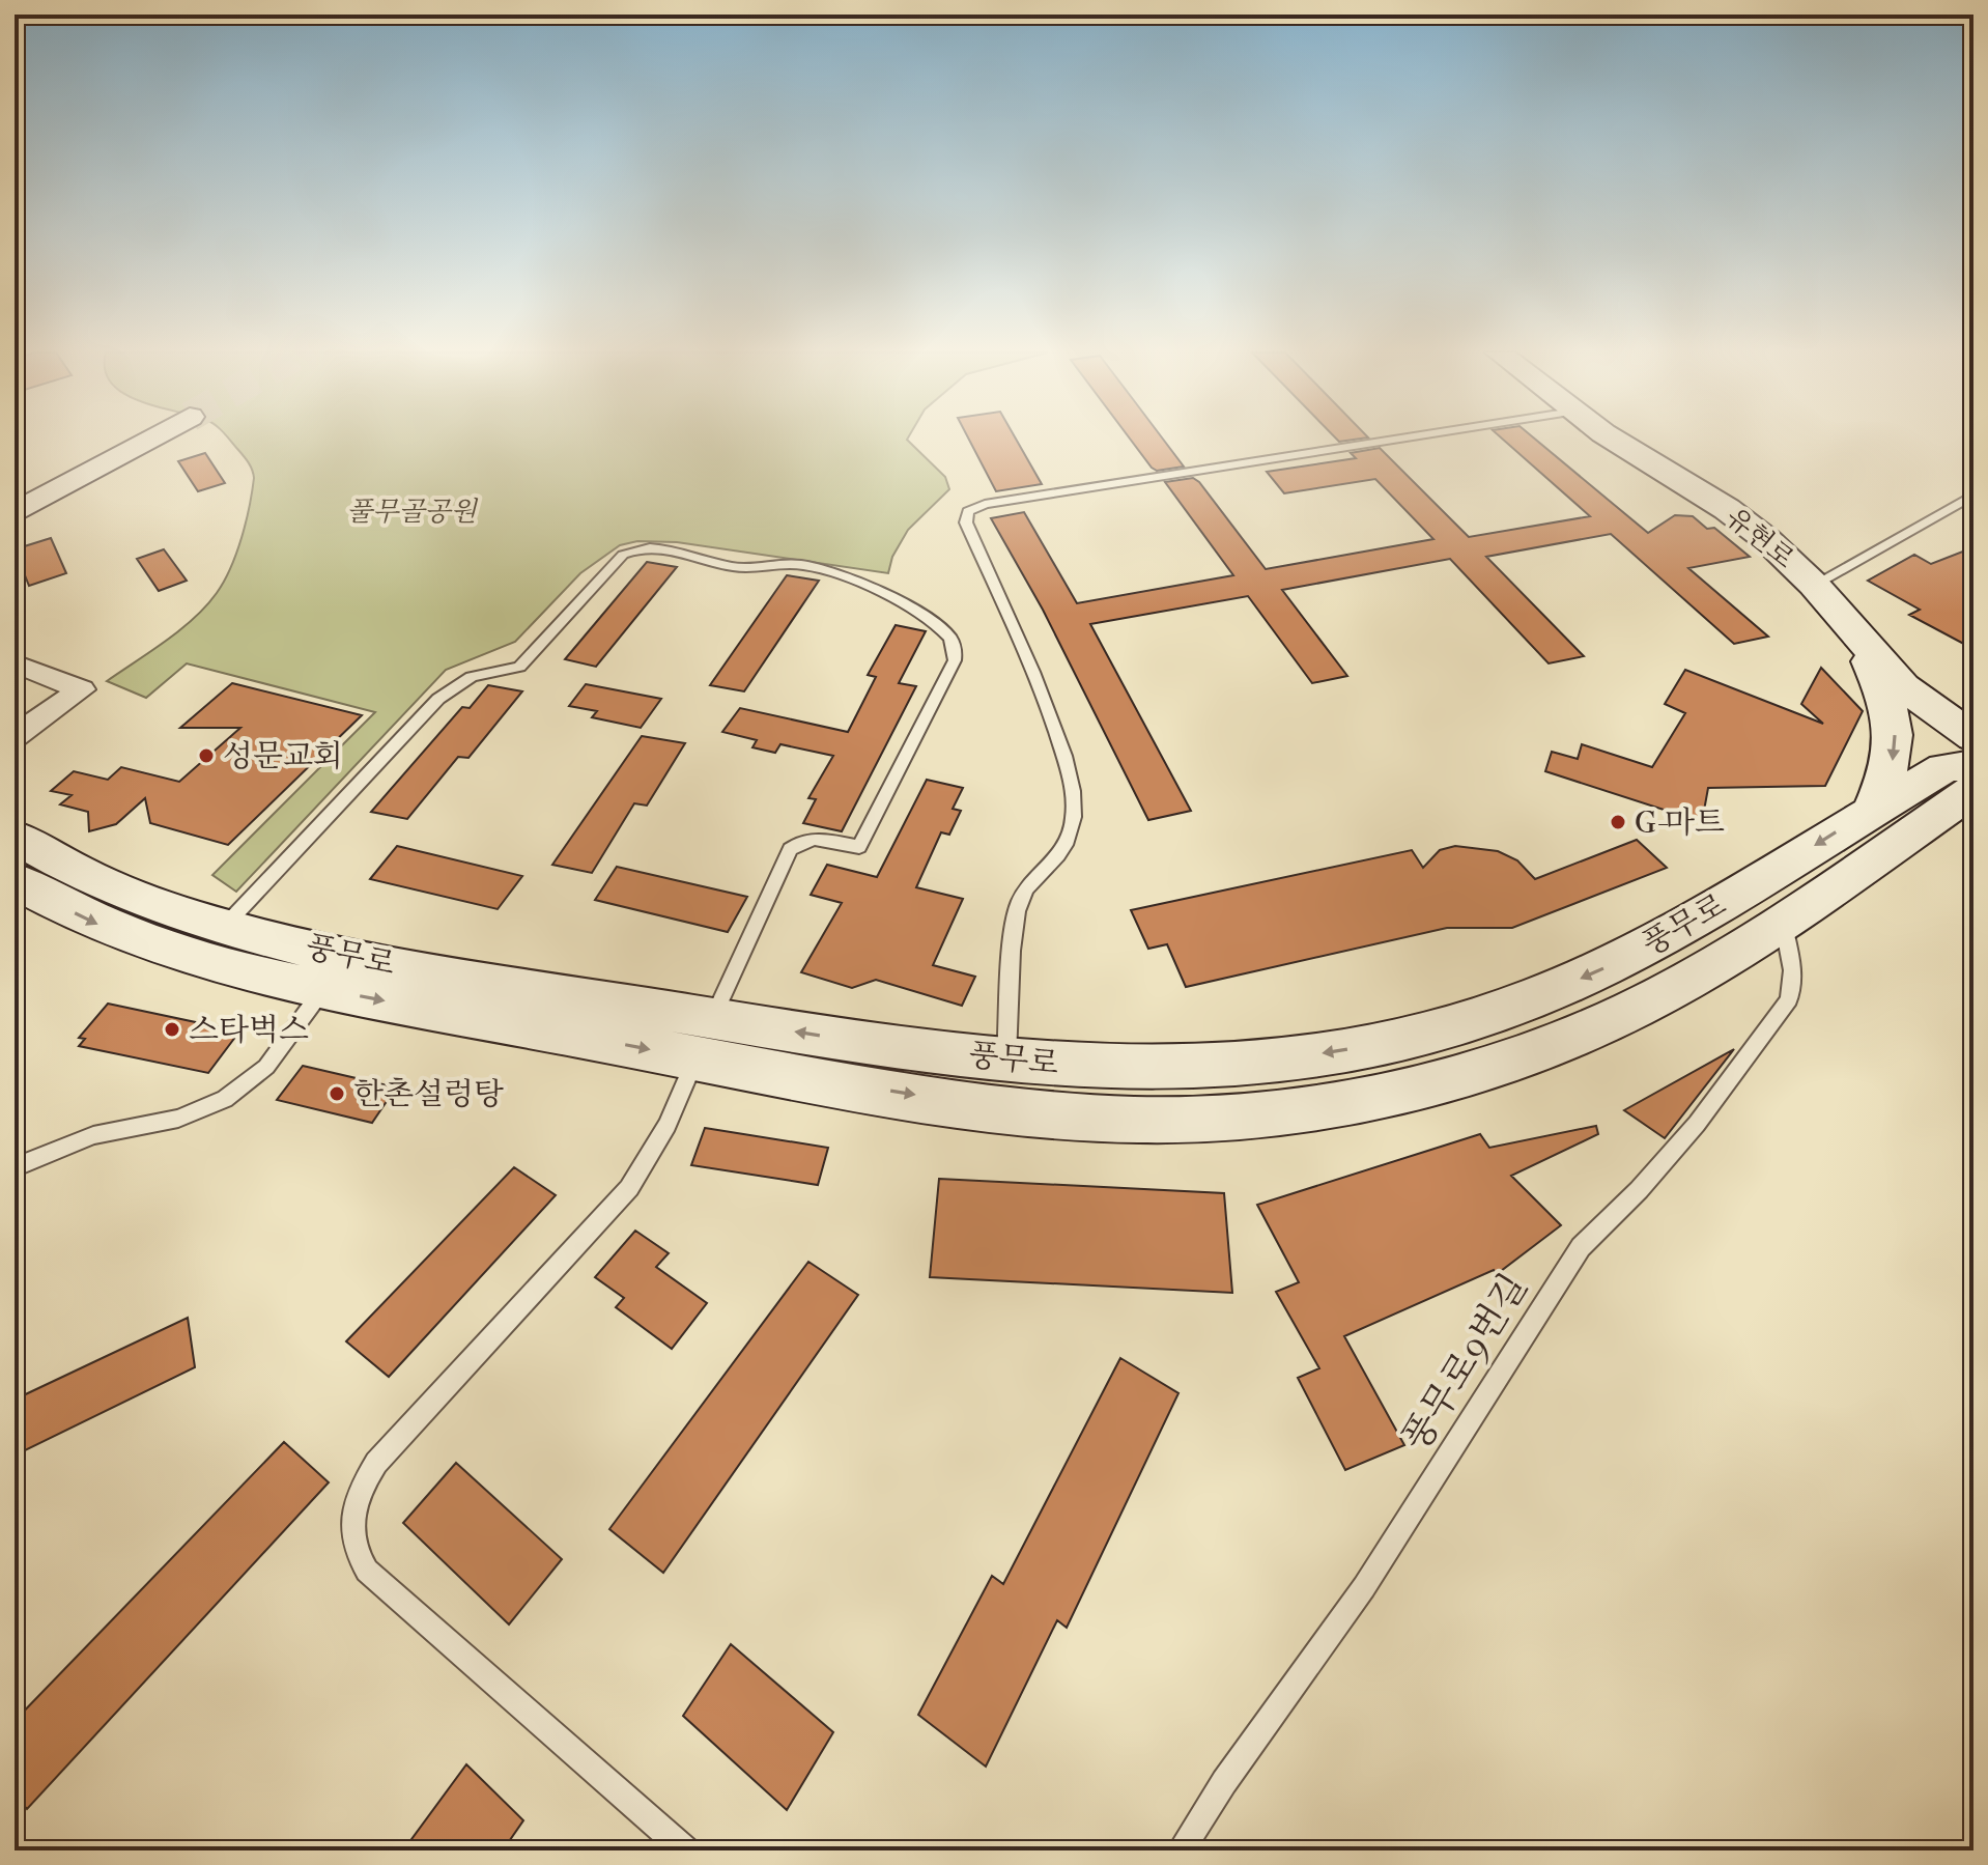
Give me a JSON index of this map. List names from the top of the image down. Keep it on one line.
{"streets":{"street":["유현로","풍무로"],"lane":["풍무로9번길"]},"crossings":[["풍무로","풍무로9번길"]],"parks":["풀무골공원"],"places":["성문교회","G-마트","스타벅스","한촌설렁탕"]}
